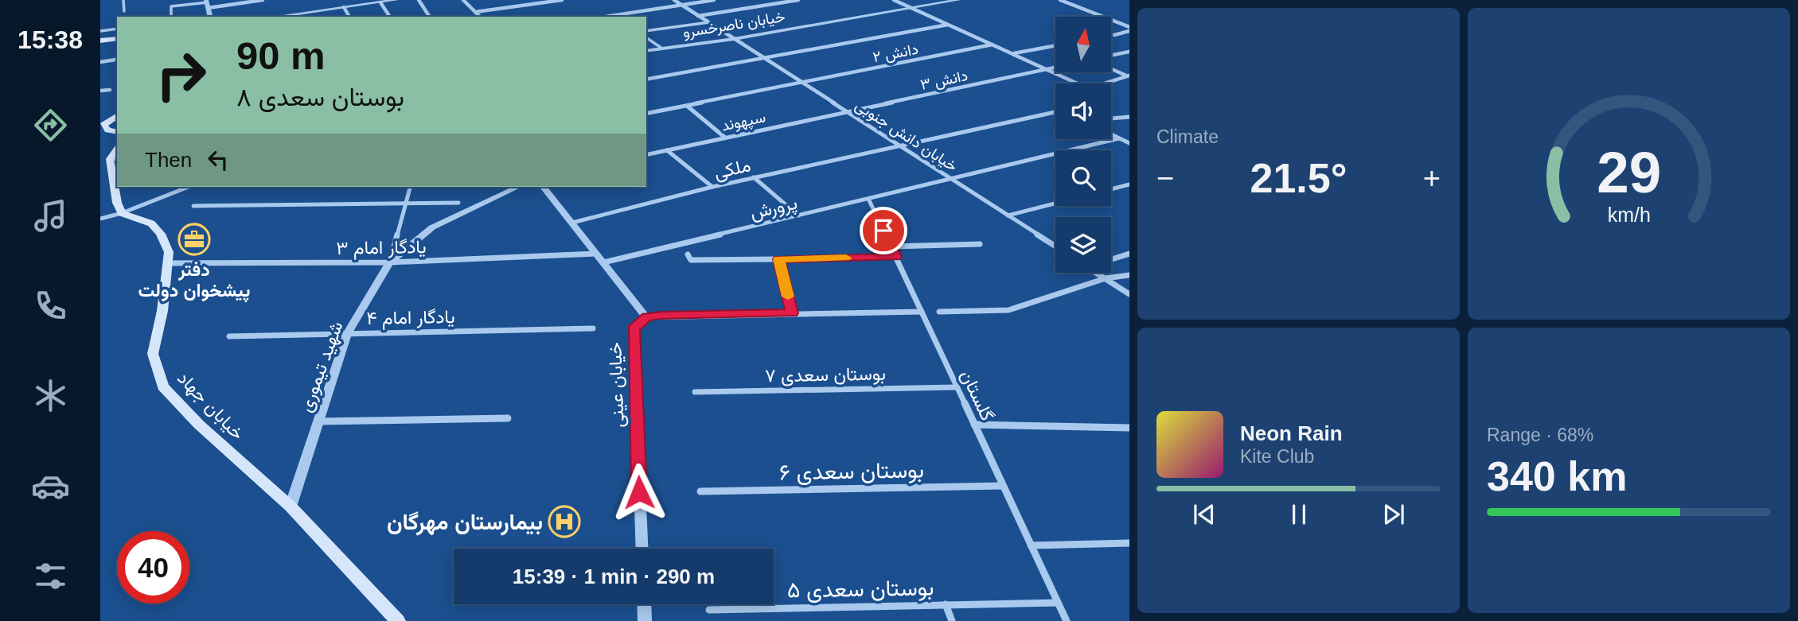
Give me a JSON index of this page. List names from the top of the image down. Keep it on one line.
{"streets":{"main road":["خیابان جهاد"],"street":["خیابان ناصرخسرو","دانش ۲","دانش ۳","سپهوند","خیابان دانش جنوبی","ملکی","پرورش","یادگار امام ۳","یادگار امام ۴","شهید تیموری","بوستان سعدی ۷","خیابان عینی","گلستان","بوستان سعدی ۶","بوستان سعدی ۵"]},"crossings":[["خیابان ناصرخسرو","خیابان دانش جنوبی"],["دانش ۲","خیابان دانش جنوبی"],["دانش ۳","سپهوند"],["دانش ۳","خیابان دانش جنوبی"],["سپهوند","خیابان دانش جنوبی"],["خیابان دانش جنوبی","ملکی"],["خیابان دانش جنوبی","پرورش"],["پرورش","گلستان"],["یادگار امام ۳","شهید تیموری"],["یادگار امام ۳","خیابان جهاد"],["یادگار امام ۴","شهید تیموری"],["شهید تیموری","خیابان جهاد"],["بوستان سعدی ۷","گلستان"],["گلستان","بوستان سعدی ۶"],["گلستان","بوستان سعدی ۵"]],"places":{"office":["دفتر پیشخوان دولت"],"hospital":["بیمارستان مهرگان"]},"north":"top","page":{"tabs":"15:38","tile":["Climate",["Range · 68%","340 km"]],"turn":["90 m","بوستان سعدی ۸"],"then":"Then","heat":["−","21.5°","+"],"song":["Neon Rain","Kite Club"],"limit":"40","trip":"15:39 · 1 min · 290 m","gauge":["29","km/h"]}}
